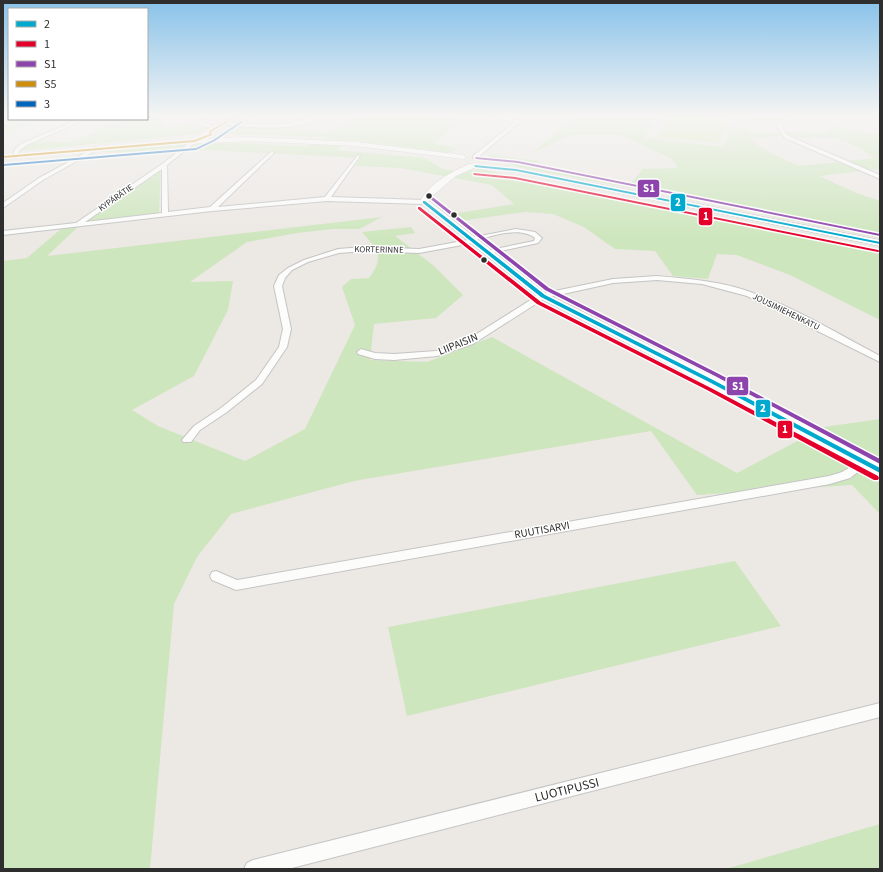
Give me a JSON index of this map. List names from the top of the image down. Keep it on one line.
{"streets":{"street":["KYPÄRÄTIE","KORTERINNE","JOUSIMIEHENKATU","LIIPAISIN","RUUTISARVI","LUOTIPUSSI"]},"crossings":[["JOUSIMIEHENKATU","LIIPAISIN"]],"lines":["transit line S5","transit line 3","transit line S1","transit line 2","transit line 1"],"legend":["2","1","S1","S5","3"]}
